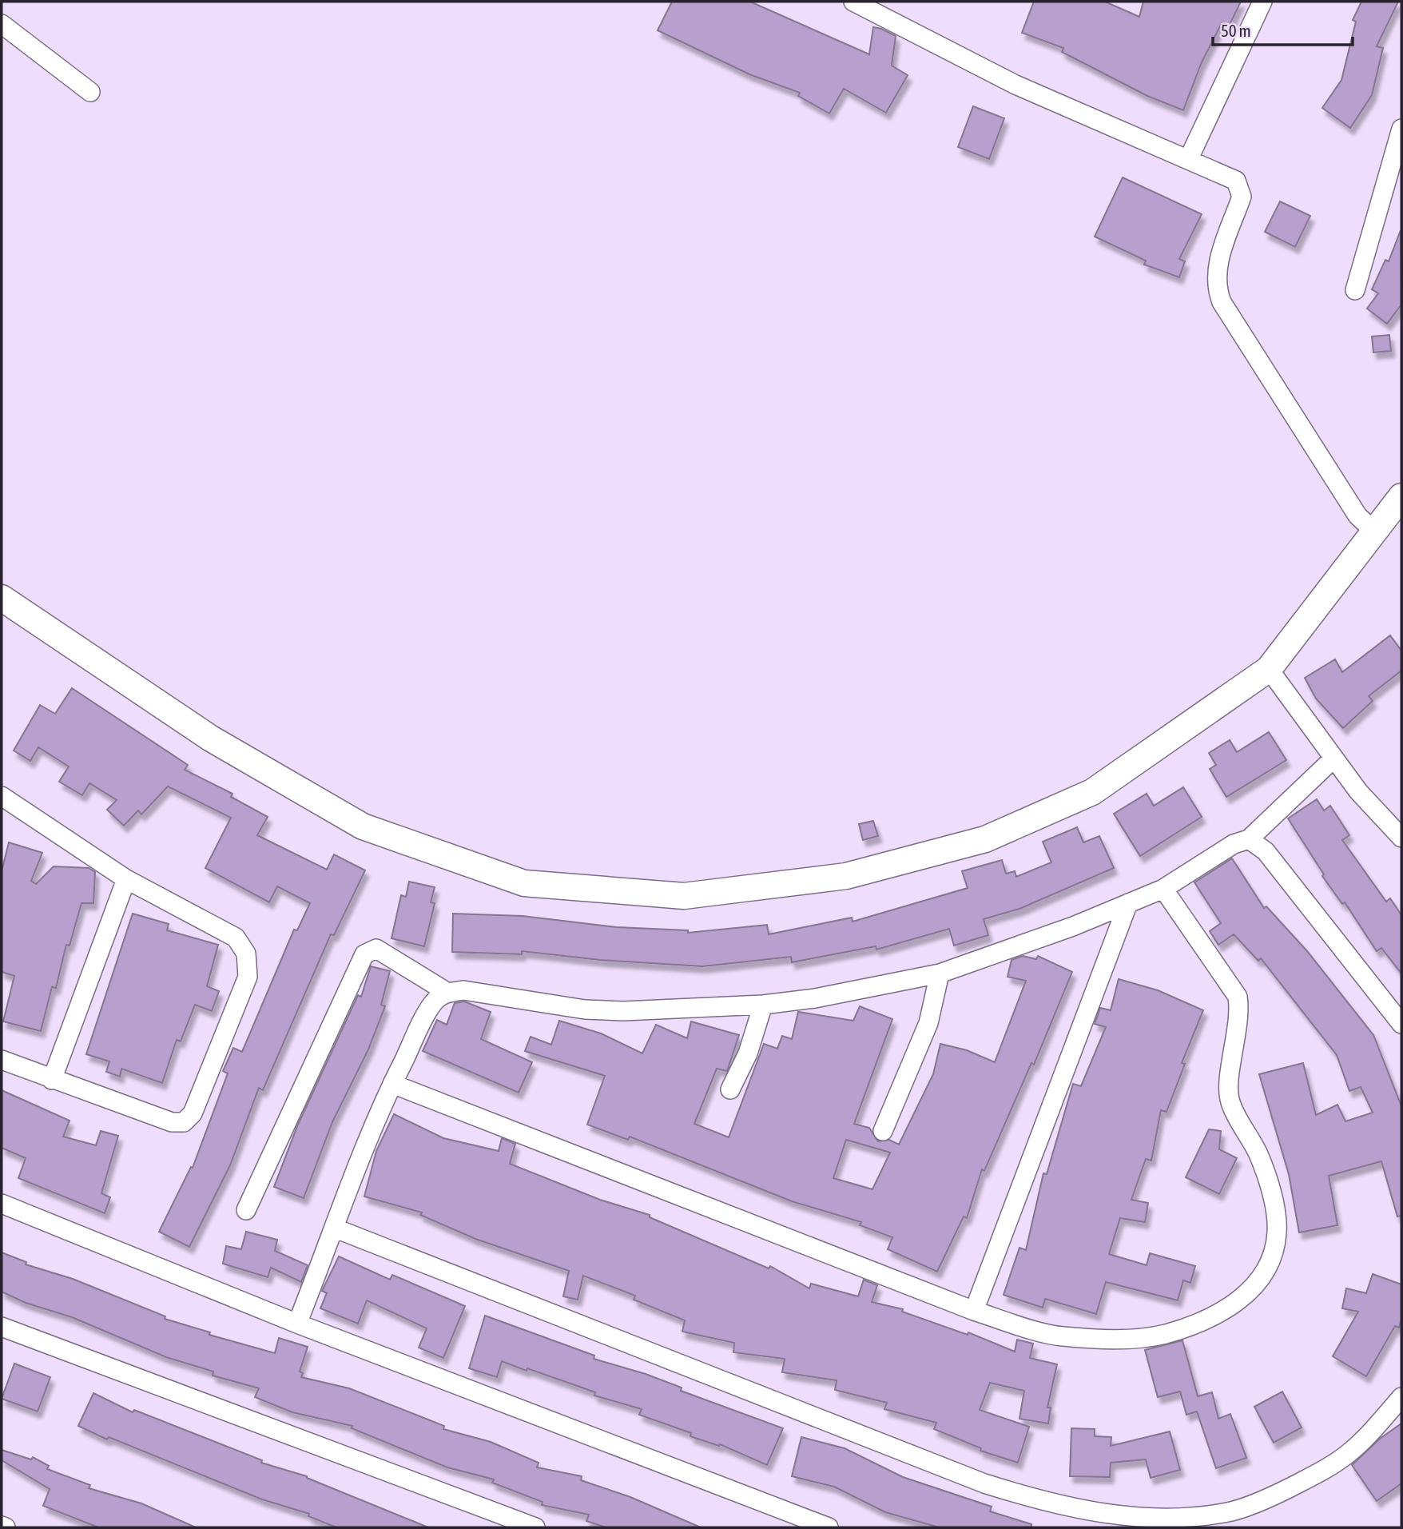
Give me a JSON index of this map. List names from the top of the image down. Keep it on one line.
{"scale_bar":"50 m"}
